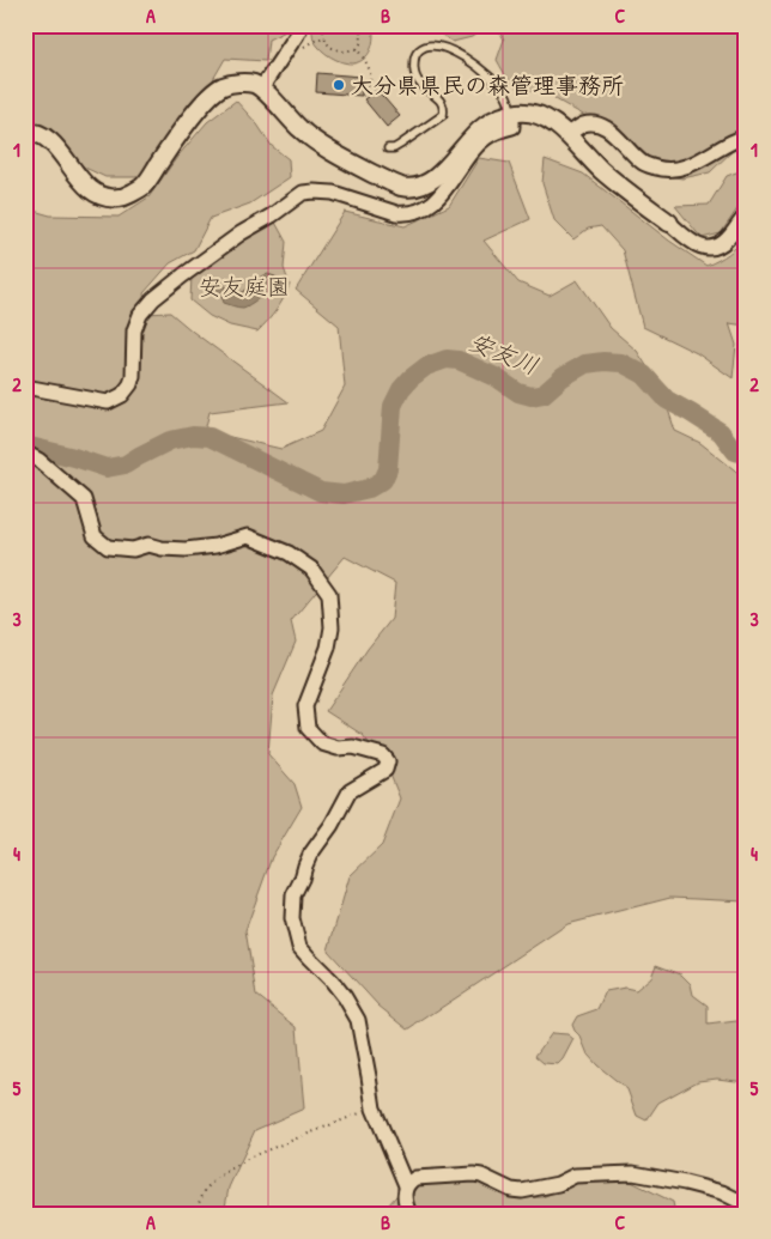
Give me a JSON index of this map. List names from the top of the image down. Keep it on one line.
{"water":["安友川"],"parks":["安友庭園"],"places":["大分県県民の森管理事務所"],"grid":{"columns":["A","B","C"],"rows":["1","2","3","4","5"]}}
